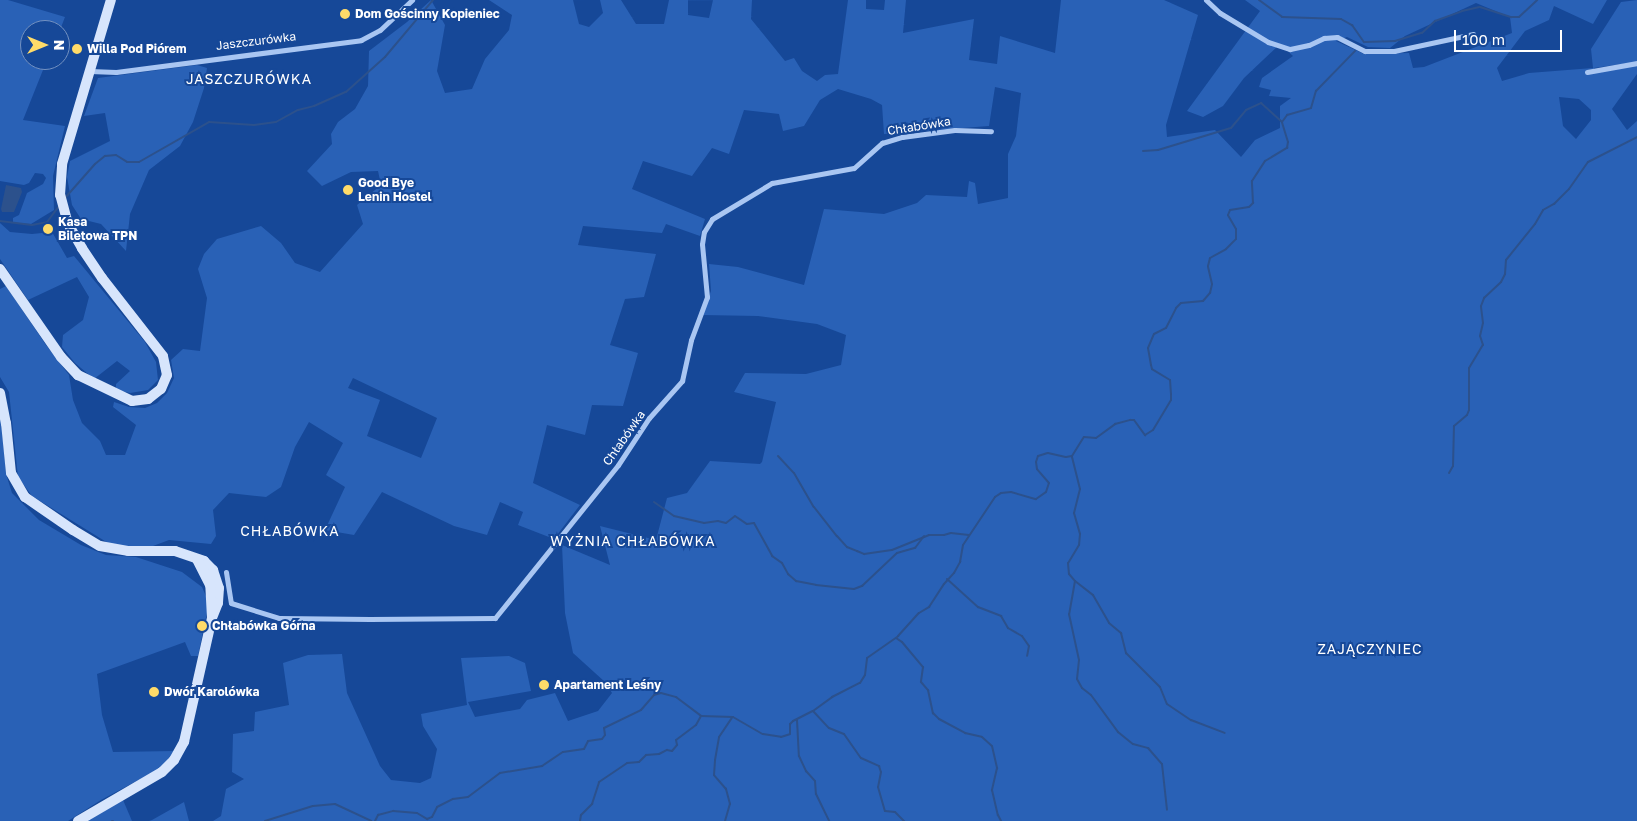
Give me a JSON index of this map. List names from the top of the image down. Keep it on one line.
{"streets":{"street":["Jaszczurówka","Chłabówka"]},"districts":["JASZCZURÓWKA","CHŁABÓWKA","WYŻNIA CHŁABÓWKA","ZAJĄCZYNIEC"],"places":["Dom Gościnny Kopieniec","Willa Pod Piórem","Good Bye Lenin Hostel","Kasa Biletowa TPN","Chłabówka Górna","Apartament Leśny","Dwór Karolówka"],"scale_bar":"100 m","north":"right"}
